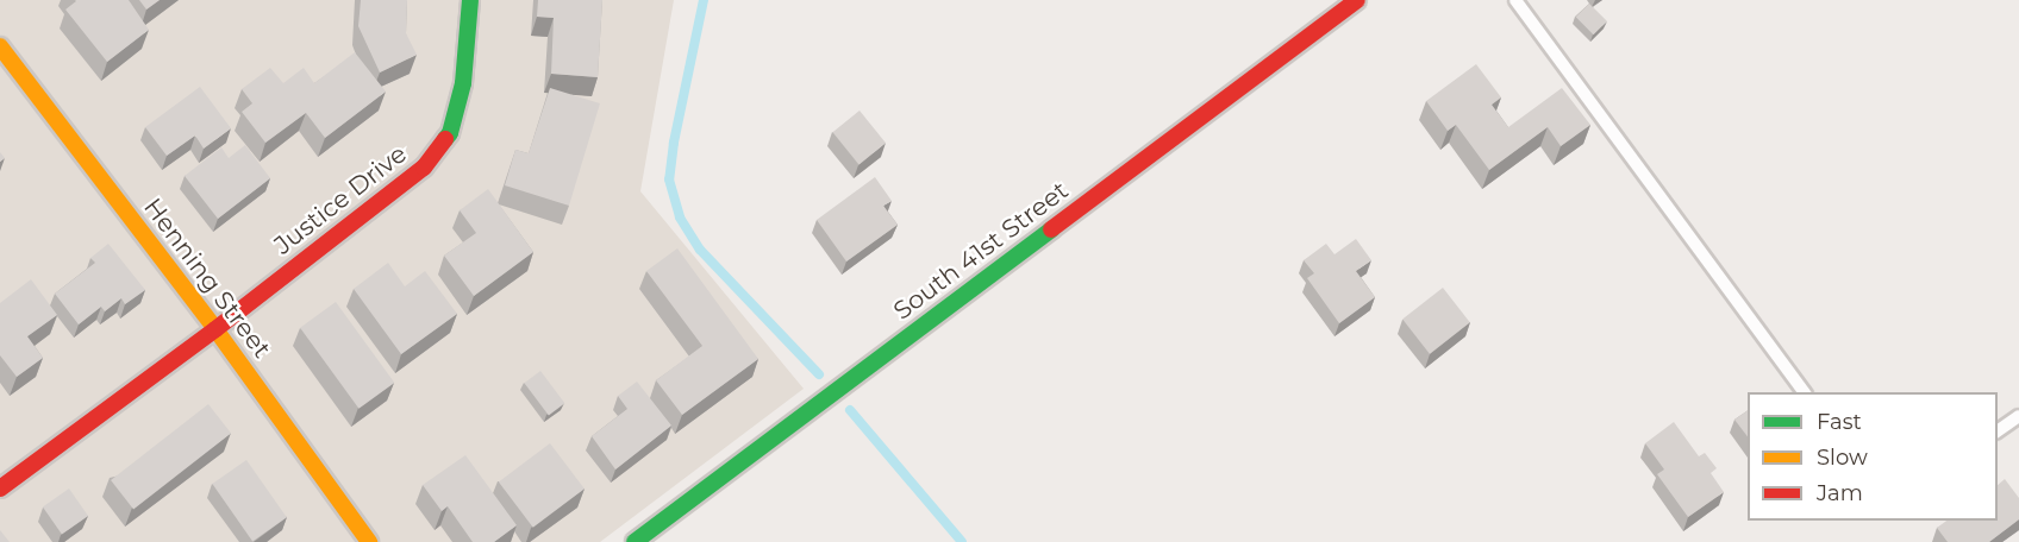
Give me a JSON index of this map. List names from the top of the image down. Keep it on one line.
{"streets":{"street":["Justice Drive","South 41st Street","Henning Street"]},"crossings":[["Justice Drive","Henning Street"]],"legend":["Fast","Slow","Jam"]}
